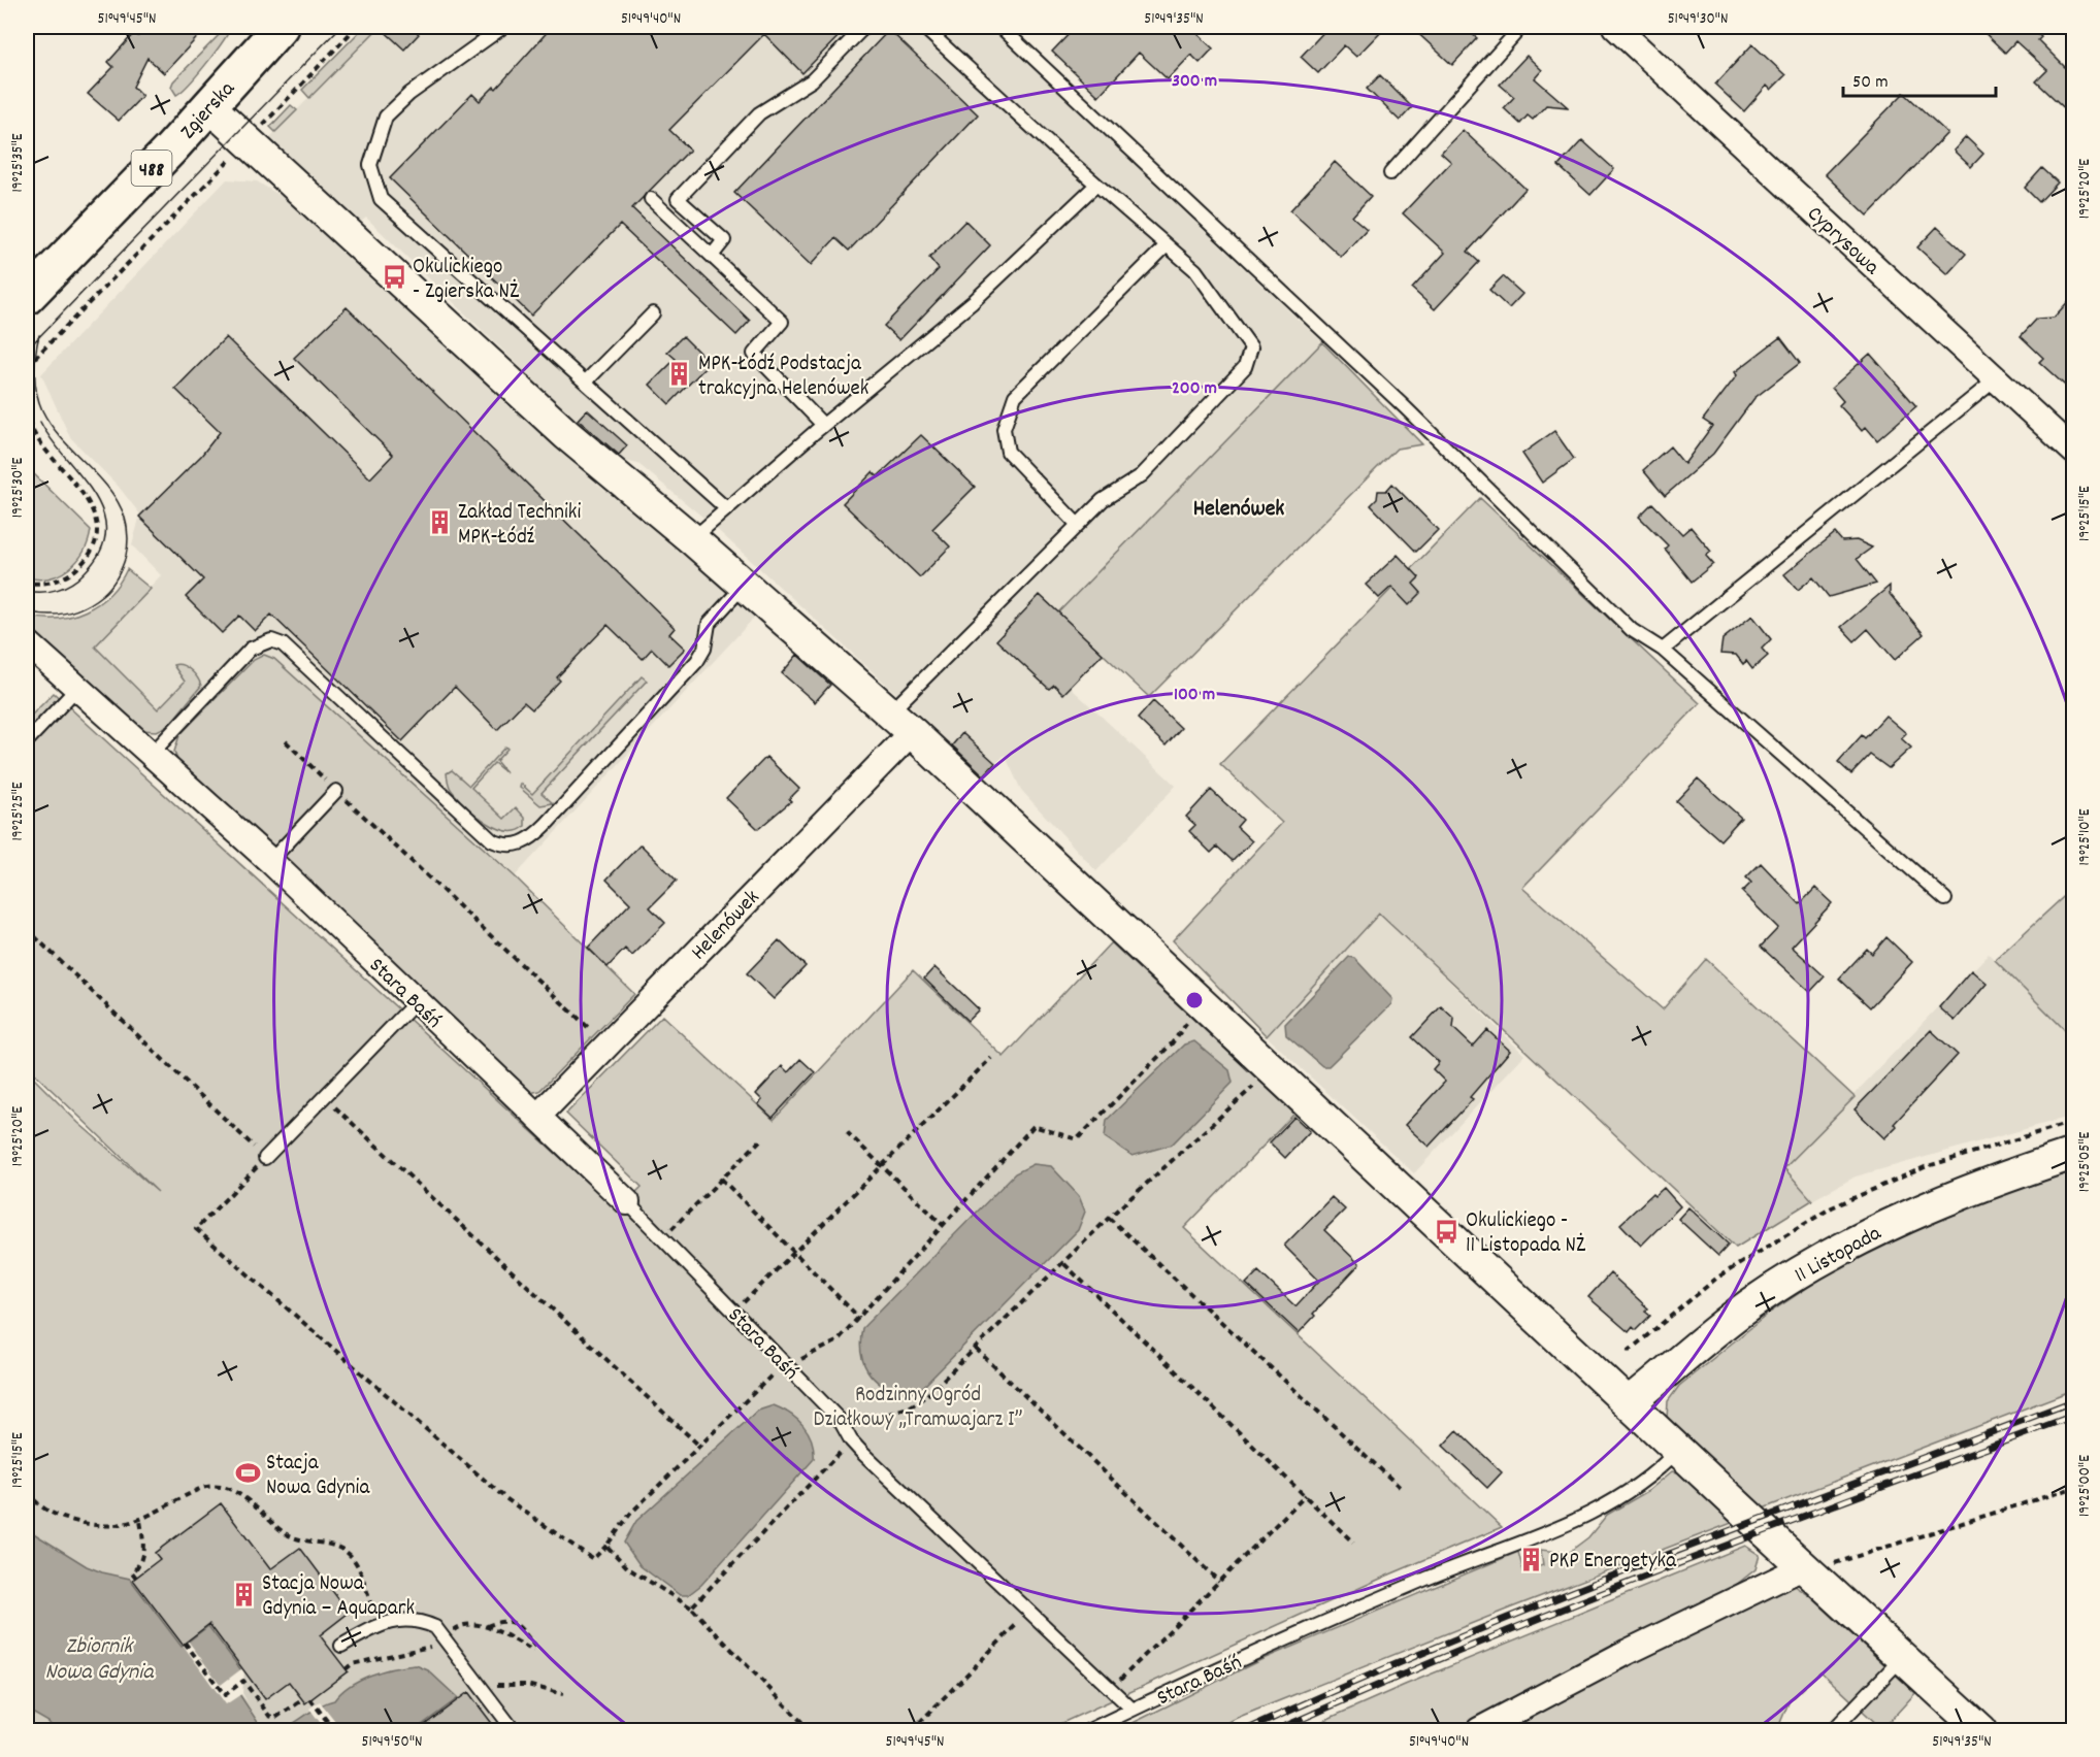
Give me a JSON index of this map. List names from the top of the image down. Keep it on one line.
{"streets":{"main road":["Zgierska","488"],"street":["Cyprysowa","Helenówek","Stara Baśń","11 Listopada"]},"crossings":[["Helenówek","Stara Baśń"]],"districts":["Helenówek"],"water":["Zbiornik Nowa Gdynia"],"parks":["Rodzinny Ogród Działkowy „Tramwajarz I”"],"places":{"bus stop":["Okulickiego - Zgierska NŻ","Okulickiego - 11 Listopada NŻ"],"building":["MPK-Łódź Podstacja trakcyjna Helenówek","Zakład Techniki MPK-Łódź","PKP Energetyka","Stacja Nowa Gdynia – Aquapark"],"sports":["Stacja Nowa Gdynia"]},"scale_bar":"50 m","coordinates":["51°49'45\"N","51°49'40\"N","51°49'35\"N","51°49'30\"N","19°25'35\"E","19°25'20\"E","19°25'30\"E","19°25'15\"E","19°25'25\"E","19°25'10\"E","19°25'05\"E","19°25'00\"E","51°49'50\"N"],"rings":["300 m","200 m","100 m"]}
